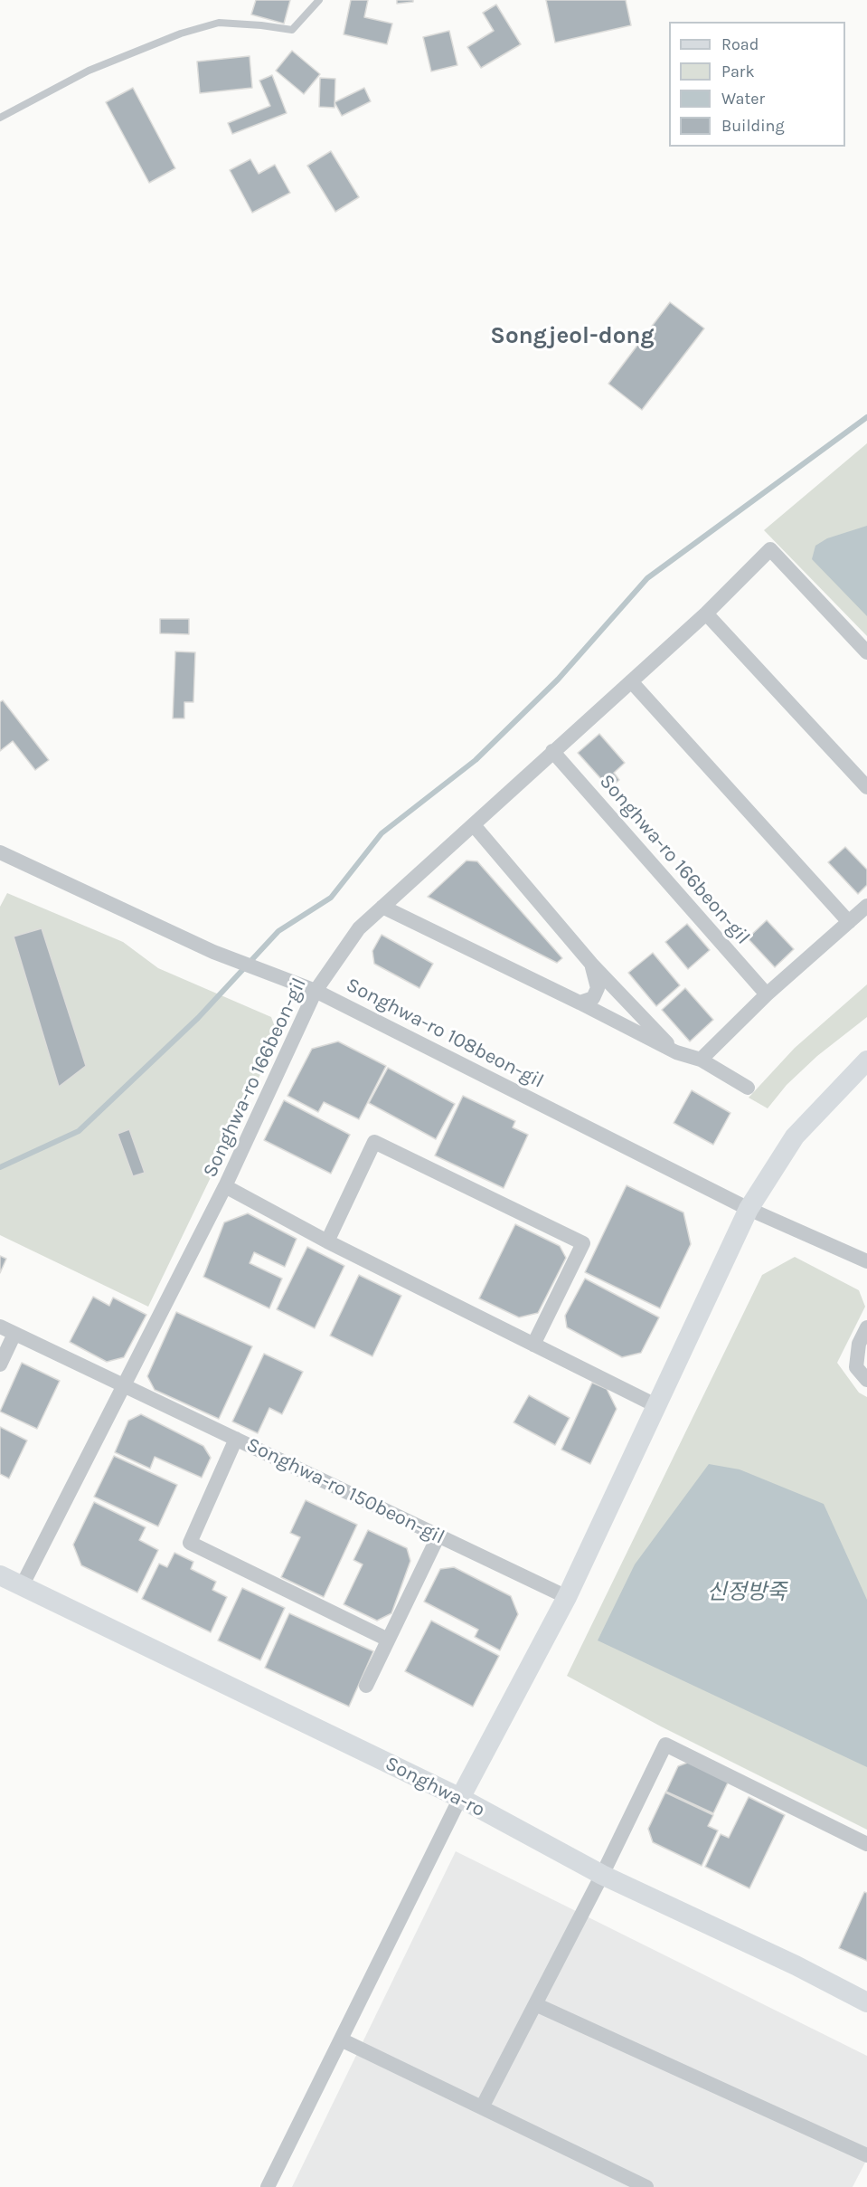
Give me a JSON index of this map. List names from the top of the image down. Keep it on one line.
{"streets":{"street":["Songhwa-ro 166beon-gil","Songhwa-ro 108beon-gil","Songhwa-ro 150beon-gil","Songhwa-ro"]},"crossings":[["Songhwa-ro 166beon-gil","Songhwa-ro 108beon-gil"],["Songhwa-ro 166beon-gil","Songhwa-ro 150beon-gil"],["Songhwa-ro 166beon-gil","Songhwa-ro"]],"districts":["Songjeol-dong"],"water":["신정방죽"],"legend":["Road","Park","Water","Building"]}
